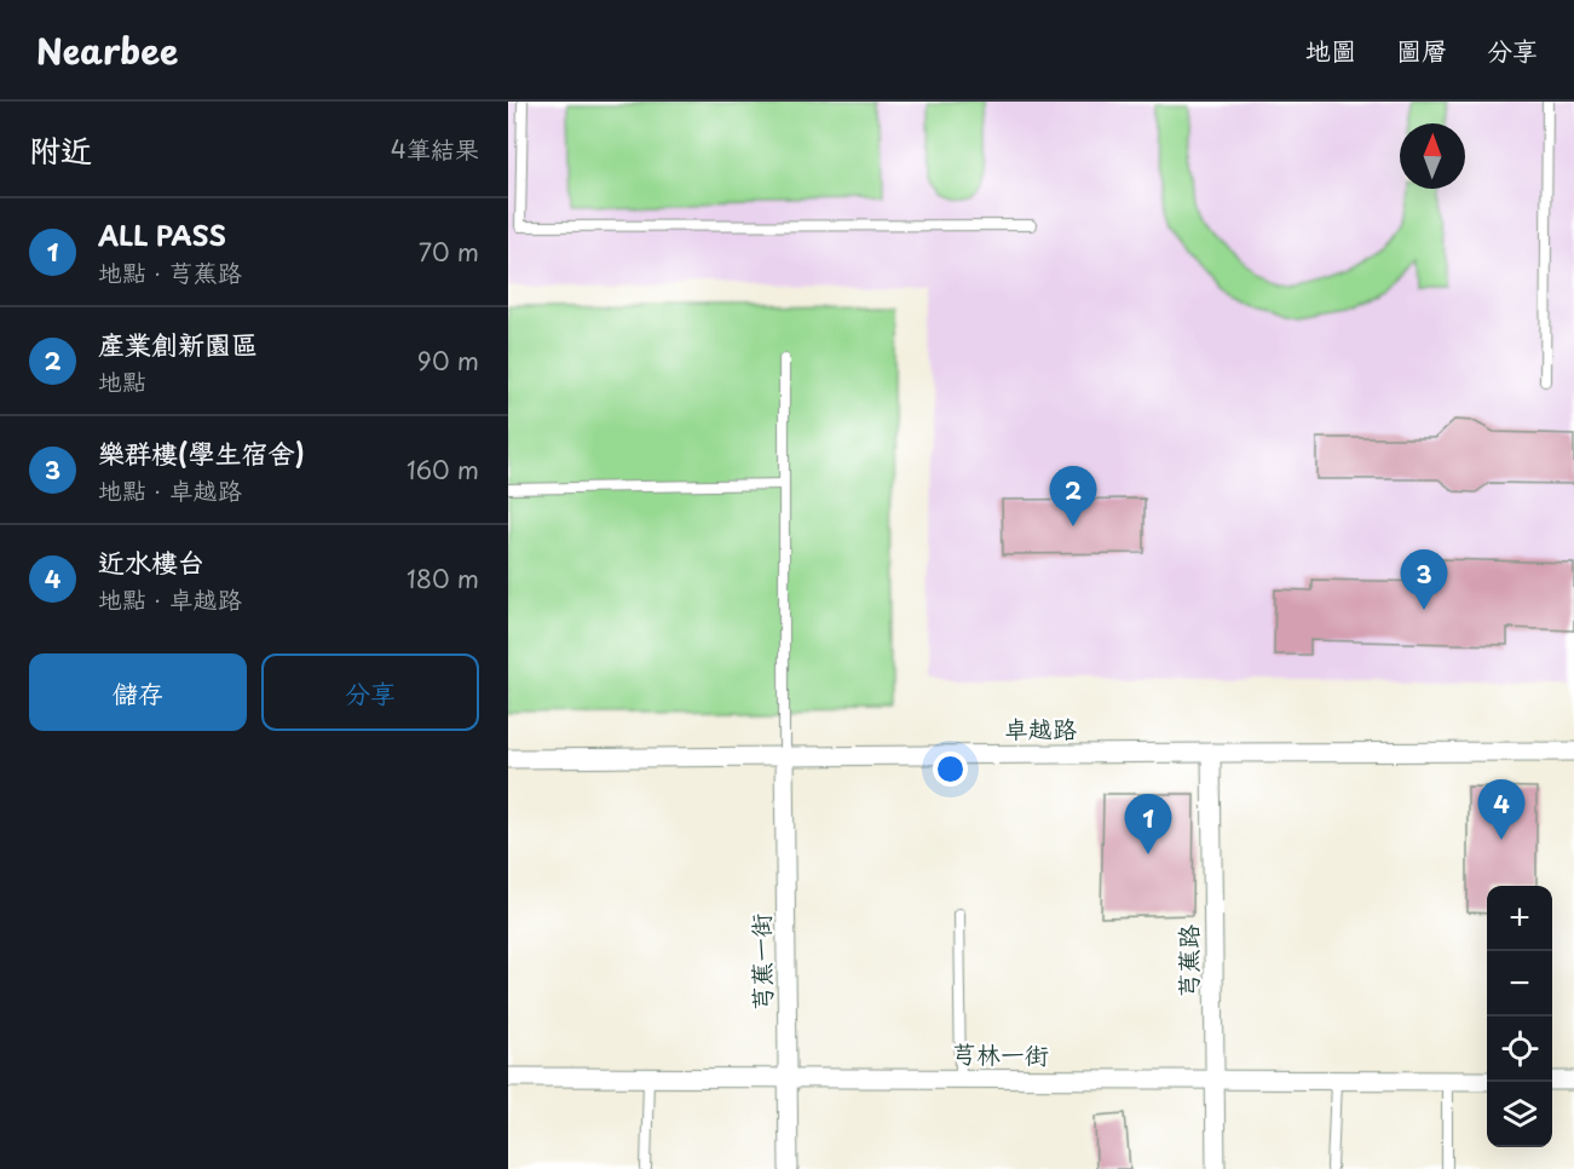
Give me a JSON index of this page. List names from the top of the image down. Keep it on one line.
{"streets":{"street":["卓越路","芎蕉路","芎蕉一街","芎林一街"]},"crossings":[["卓越路","芎蕉路"],["卓越路","芎蕉一街"],["芎蕉路","芎林一街"],["芎蕉一街","芎林一街"]],"north":"top","page":{"header":"Nearbee","nav":["地圖","圖層","分享"],"heading":["附近","4筆結果"],"list":[{"mark":"1","name":"ALL PASS","note":"地點 · 芎蕉路","value":"70 m"},{"mark":"2","name":"產業創新園區","note":"地點","value":"90 m"},{"mark":"3","name":"樂群樓(學生宿舍)","note":"地點 · 卓越路","value":"160 m"},{"mark":"4","name":"近水樓台","note":"地點 · 卓越路","value":"180 m"}],"pins":["2","3","4","1"],"buttons":["儲存","分享"],"map_buttons":["+","−"]}}
